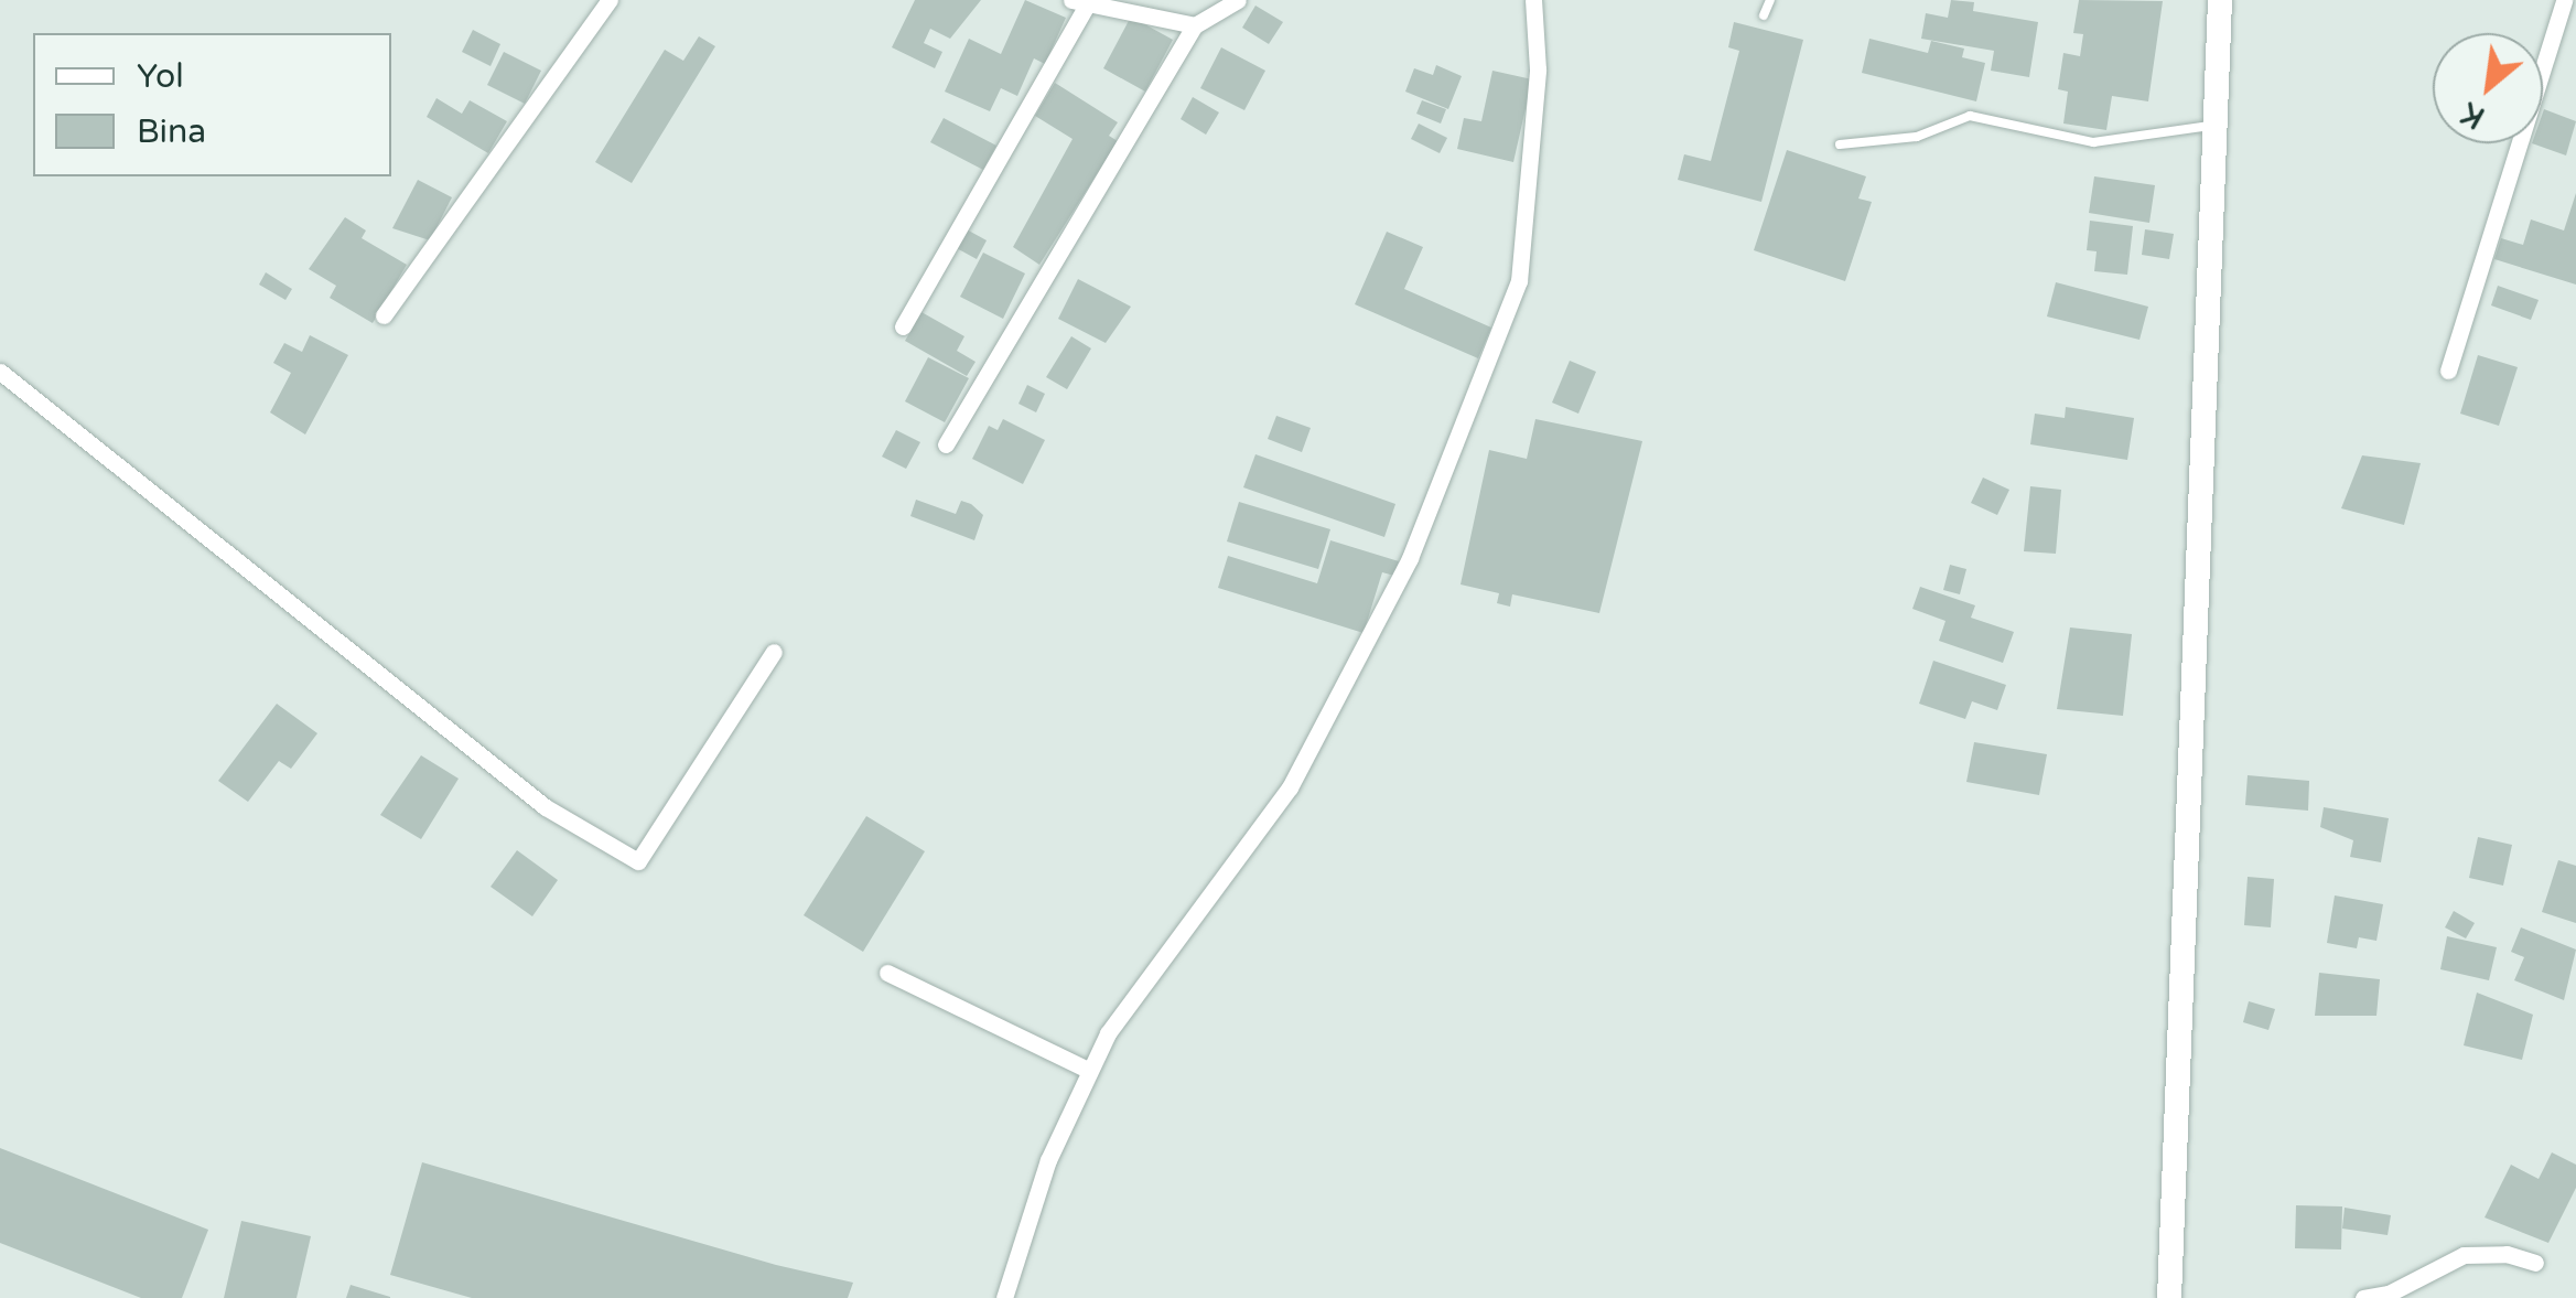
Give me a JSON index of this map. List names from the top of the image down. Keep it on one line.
{"legend":["Yol","Bina"],"north":"bottom left"}
